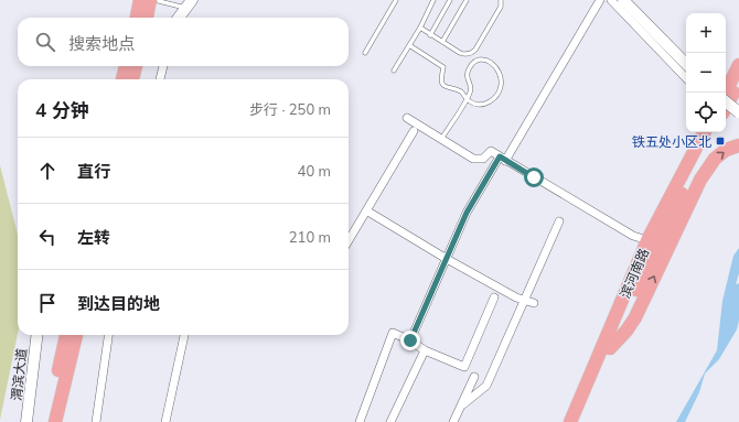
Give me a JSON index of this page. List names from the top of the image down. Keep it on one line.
{"streets":{"highway":["滨河南路"],"main road":["渭滨大道"]},"places":{"transit":["铁五处小区北"]},"page":{"map_buttons":["+","−"],"search":"搜索地点","heading":["4 分钟","步行 · 250 m"],"list":[["直行","40 m"],["左转","210 m"],"到达目的地"]}}
